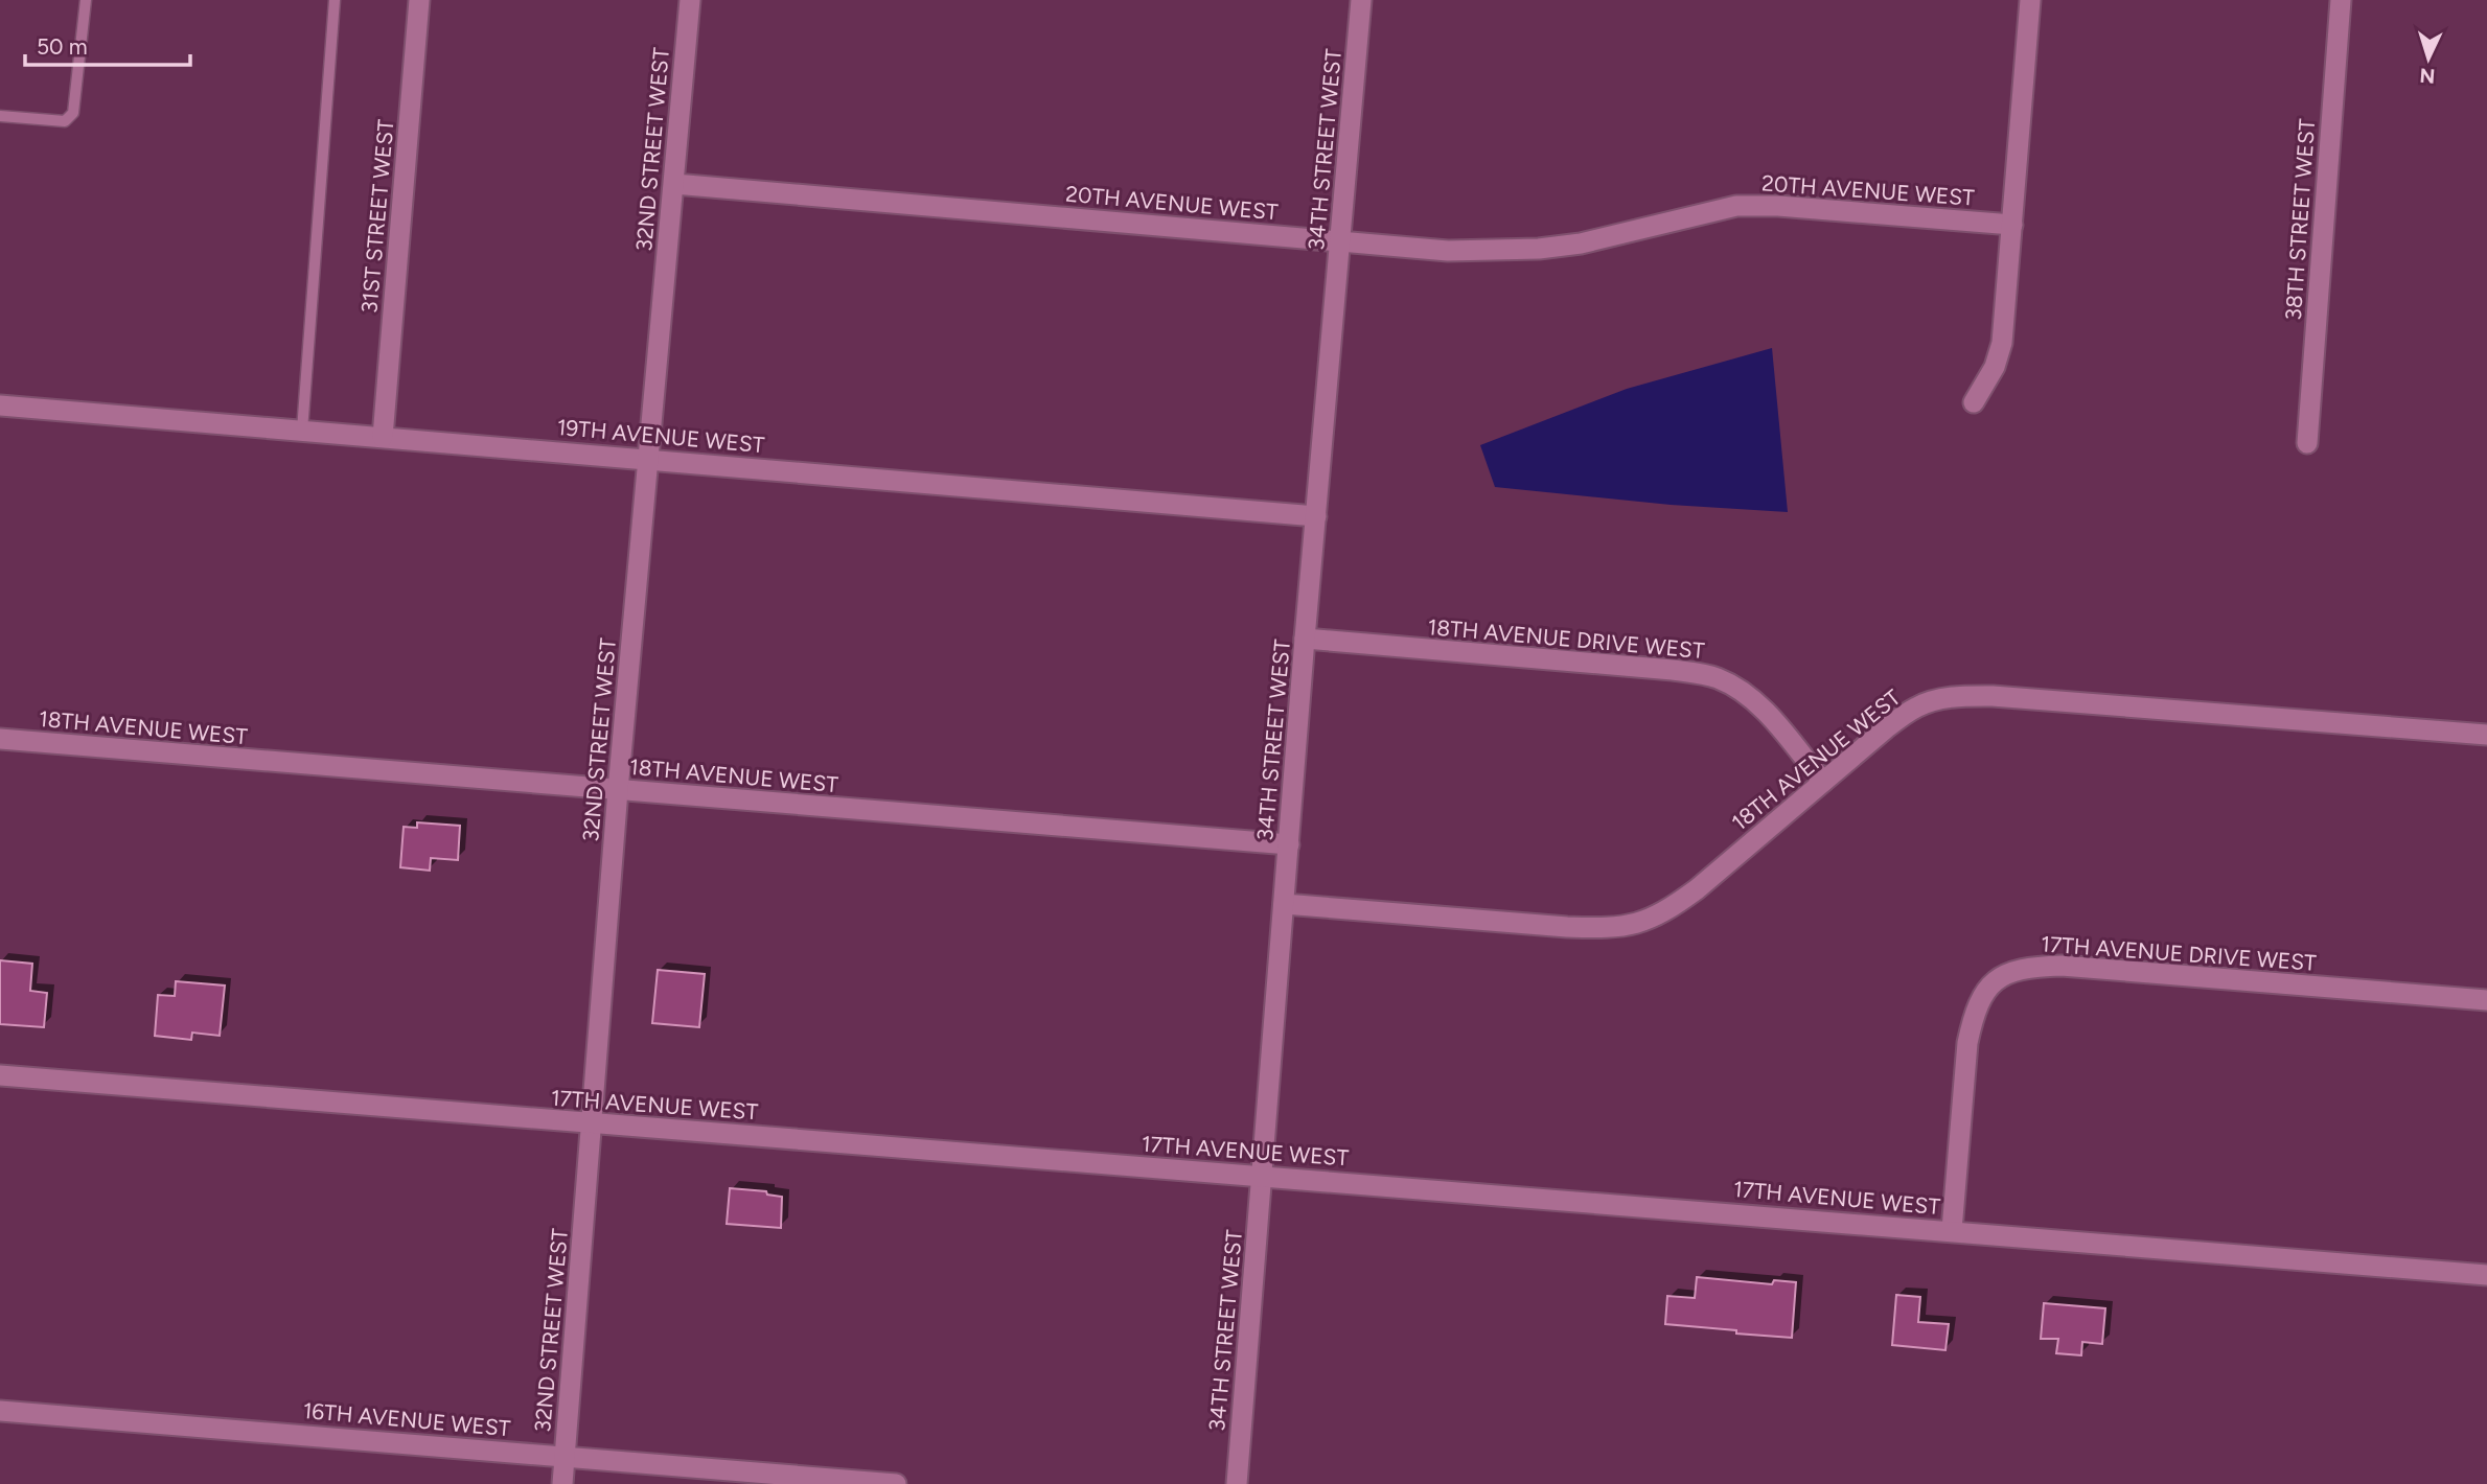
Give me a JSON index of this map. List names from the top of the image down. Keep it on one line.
{"streets":{"street":["32ND STREET WEST","34TH STREET WEST","20TH AVENUE WEST","31ST STREET WEST","38TH STREET WEST","19TH AVENUE WEST","18TH AVENUE DRIVE WEST","18TH AVENUE WEST","17TH AVENUE DRIVE WEST","17TH AVENUE WEST","16TH AVENUE WEST"]},"crossings":[["32ND STREET WEST","20TH AVENUE WEST"],["32ND STREET WEST","19TH AVENUE WEST"],["32ND STREET WEST","18TH AVENUE WEST"],["32ND STREET WEST","17TH AVENUE WEST"],["32ND STREET WEST","16TH AVENUE WEST"],["34TH STREET WEST","20TH AVENUE WEST"],["34TH STREET WEST","19TH AVENUE WEST"],["34TH STREET WEST","18TH AVENUE DRIVE WEST"],["34TH STREET WEST","18TH AVENUE WEST"],["34TH STREET WEST","17TH AVENUE WEST"],["31ST STREET WEST","19TH AVENUE WEST"],["18TH AVENUE DRIVE WEST","18TH AVENUE WEST"],["17TH AVENUE DRIVE WEST","17TH AVENUE WEST"]],"scale_bar":"50 m","north":"bottom"}
